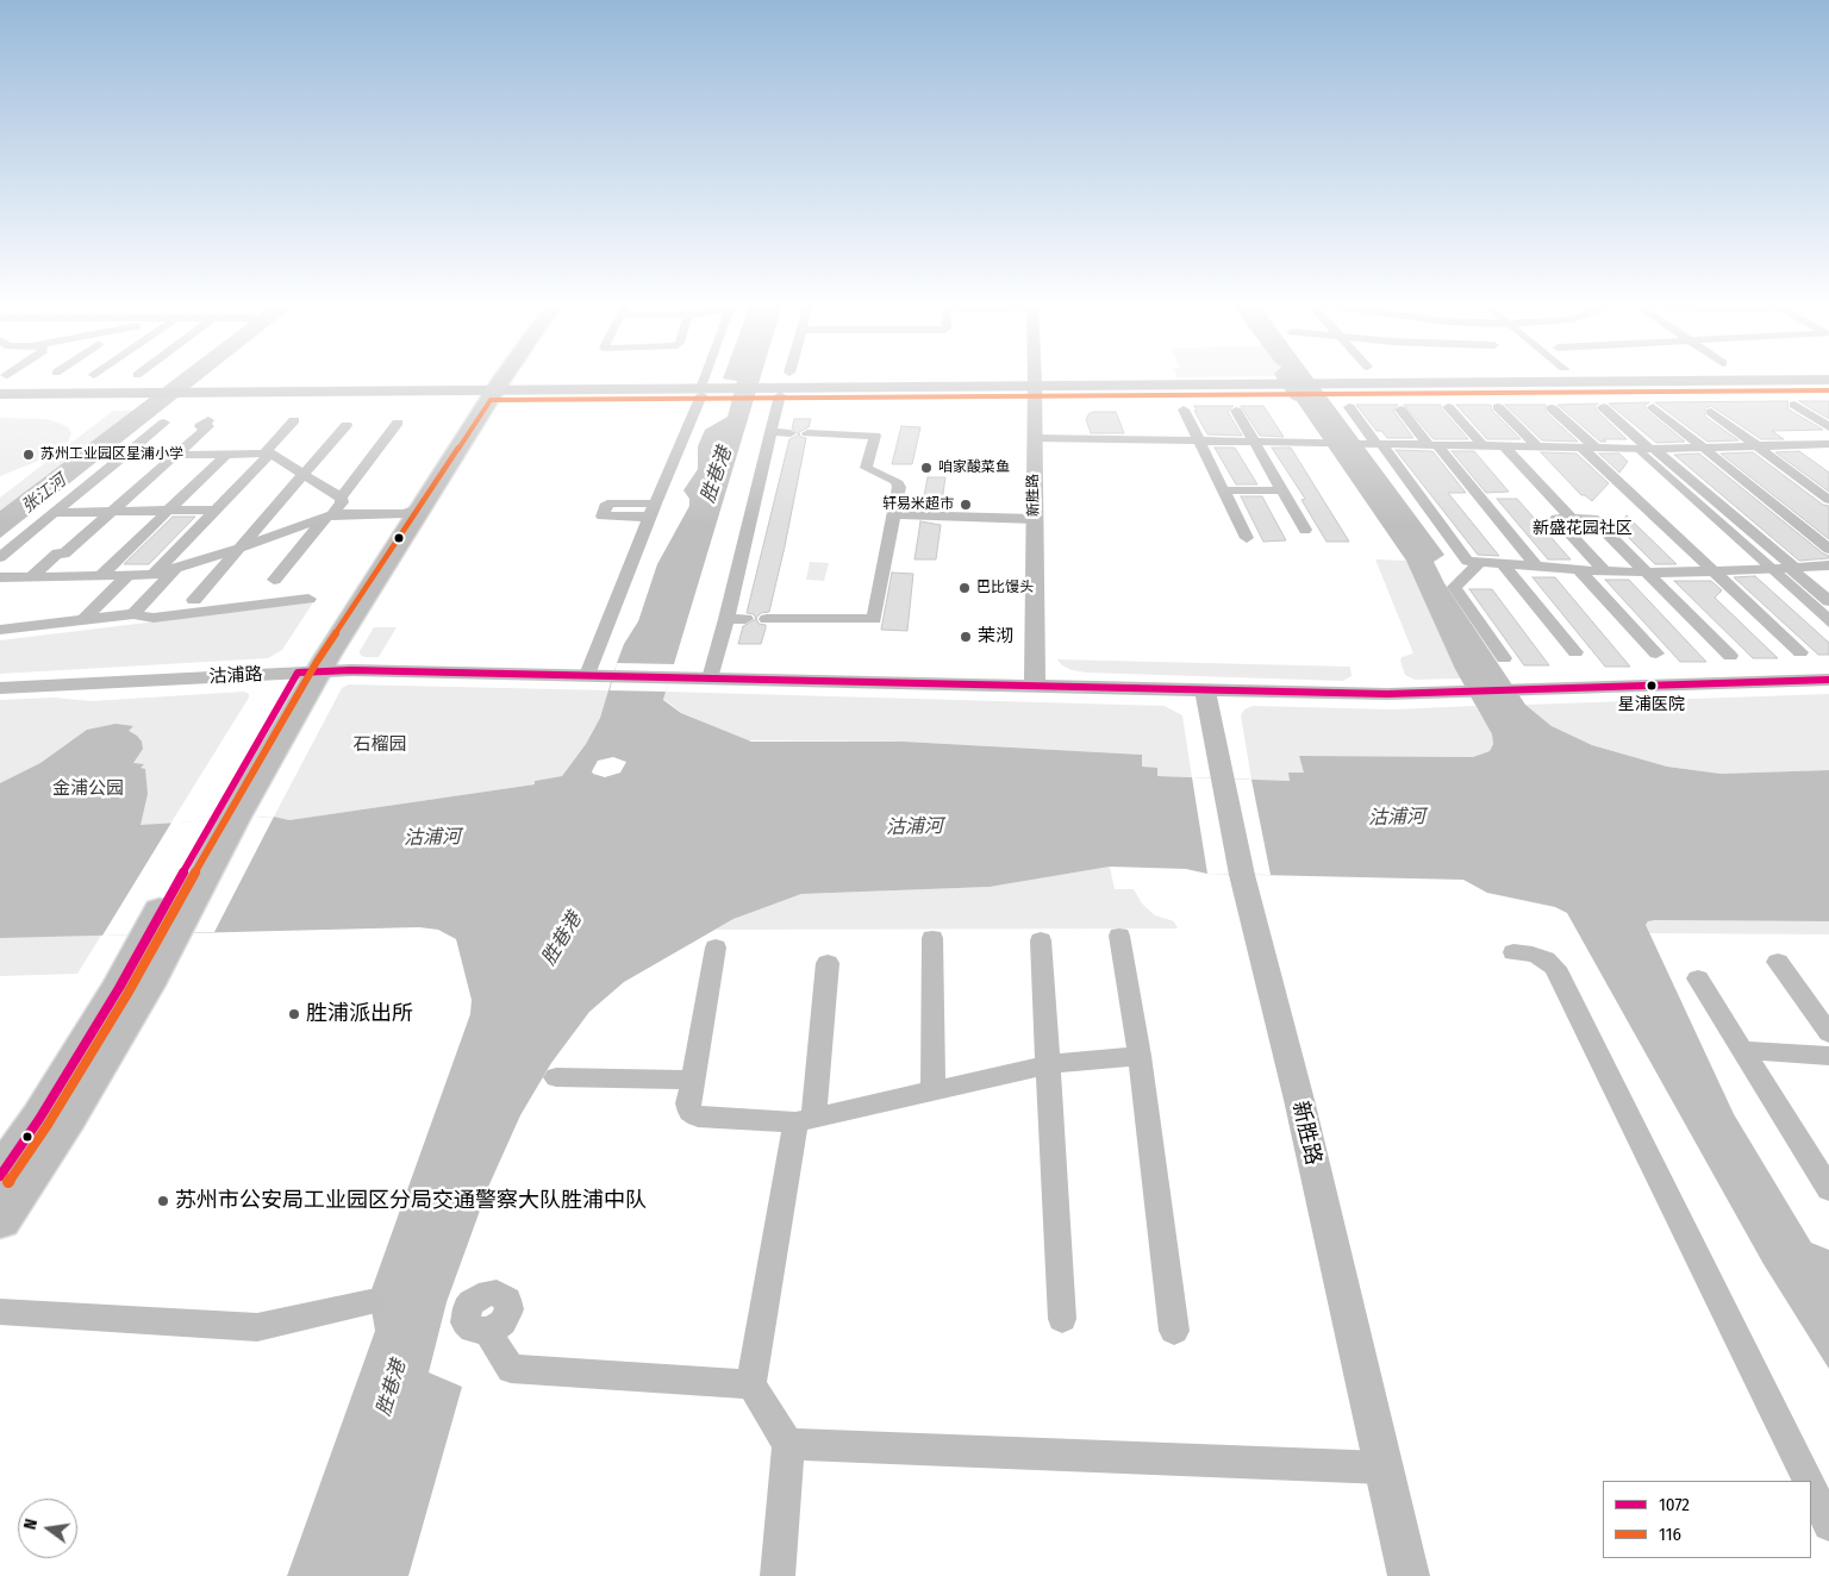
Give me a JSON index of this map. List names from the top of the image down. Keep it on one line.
{"streets":{"street":["新胜路","沽浦路"]},"crossings":[["新胜路","沽浦路"]],"districts":["新盛花园社区"],"water":["胜巷港","张江河","沽浦河"],"parks":["石榴园","金浦公园"],"places":["苏州工业园区星浦小学","咱家酸菜鱼","轩易米超市","巴比馒头","茉沏","星浦医院","胜浦派出所","苏州市公安局工业园区分局交通警察大队胜浦中队"],"lines":["transit line 116","transit line 1072"],"legend":["1072","116"],"north":"left"}
